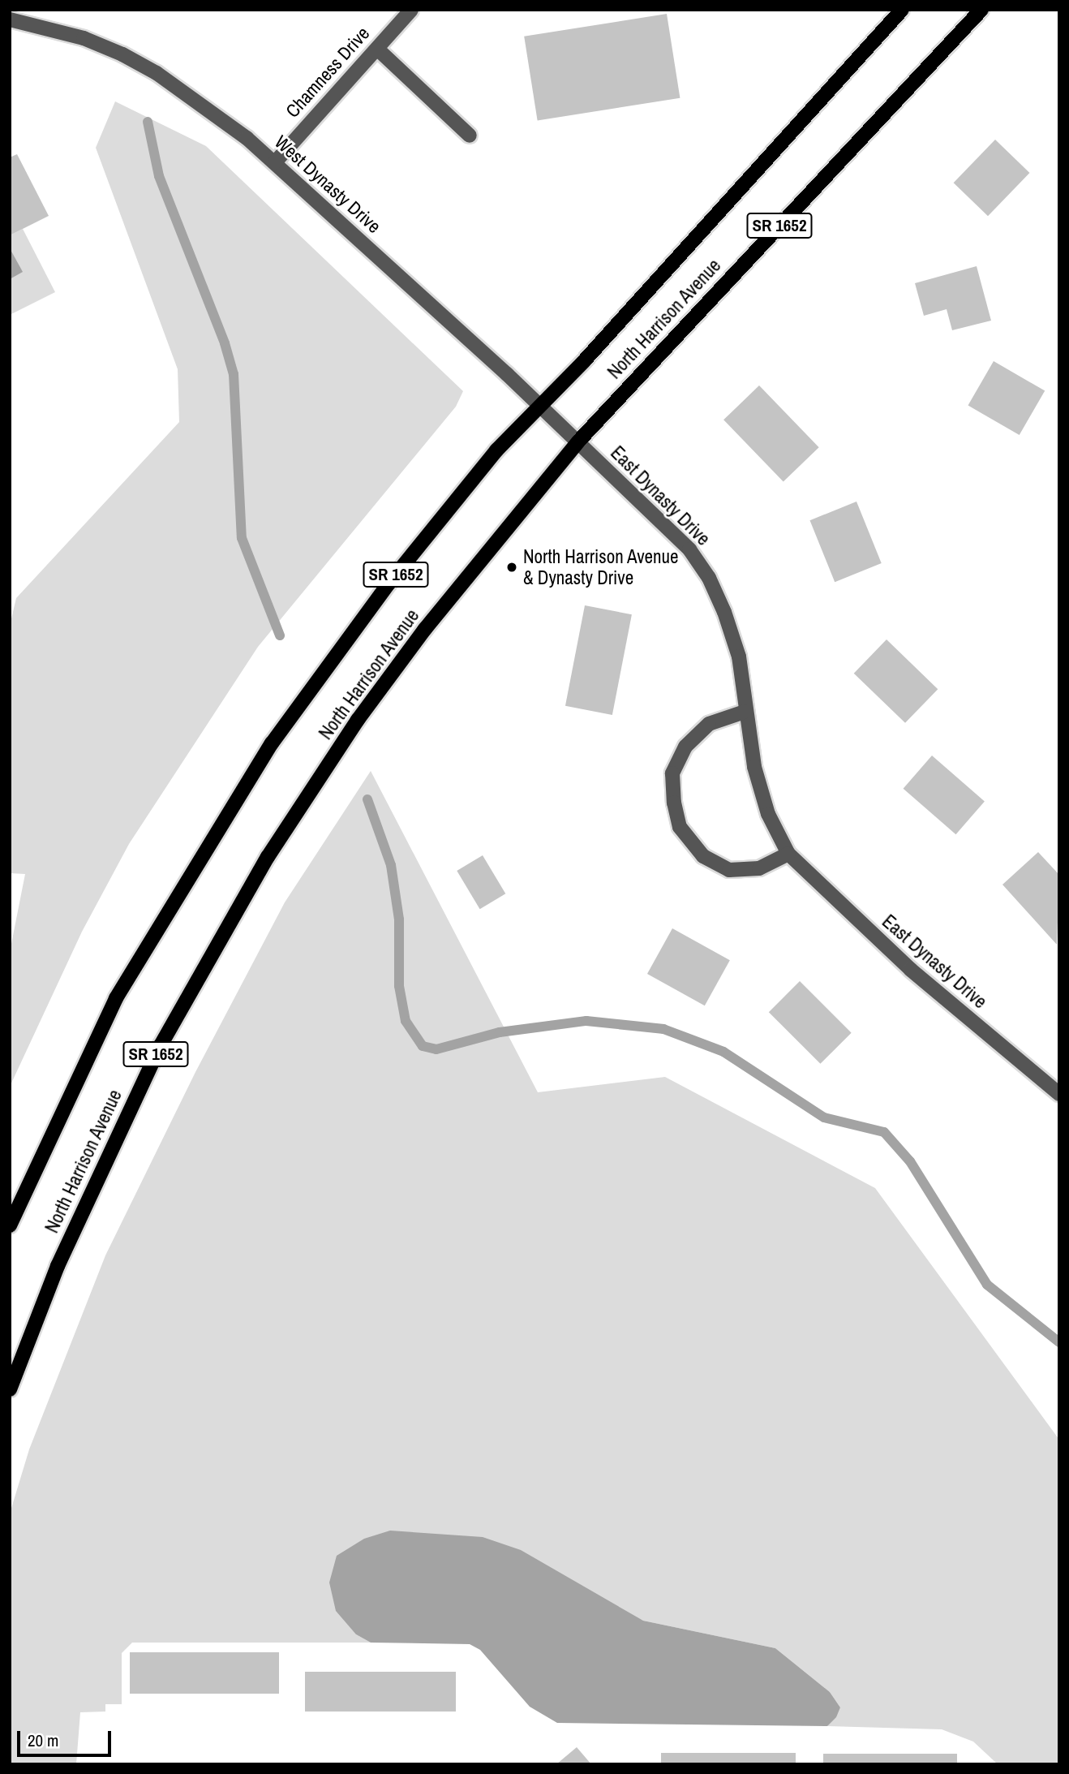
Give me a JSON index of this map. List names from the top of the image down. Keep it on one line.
{"streets":{"main road":["SR 1652","North Harrison Avenue"],"street":["Chamness Drive","West Dynasty Drive","East Dynasty Drive"]},"crossings":[["Chamness Drive","West Dynasty Drive"],["West Dynasty Drive","North Harrison Avenue"],["West Dynasty Drive","East Dynasty Drive"],["North Harrison Avenue","East Dynasty Drive"]],"places":["North Harrison Avenue & Dynasty Drive"],"scale_bar":"20 m"}
